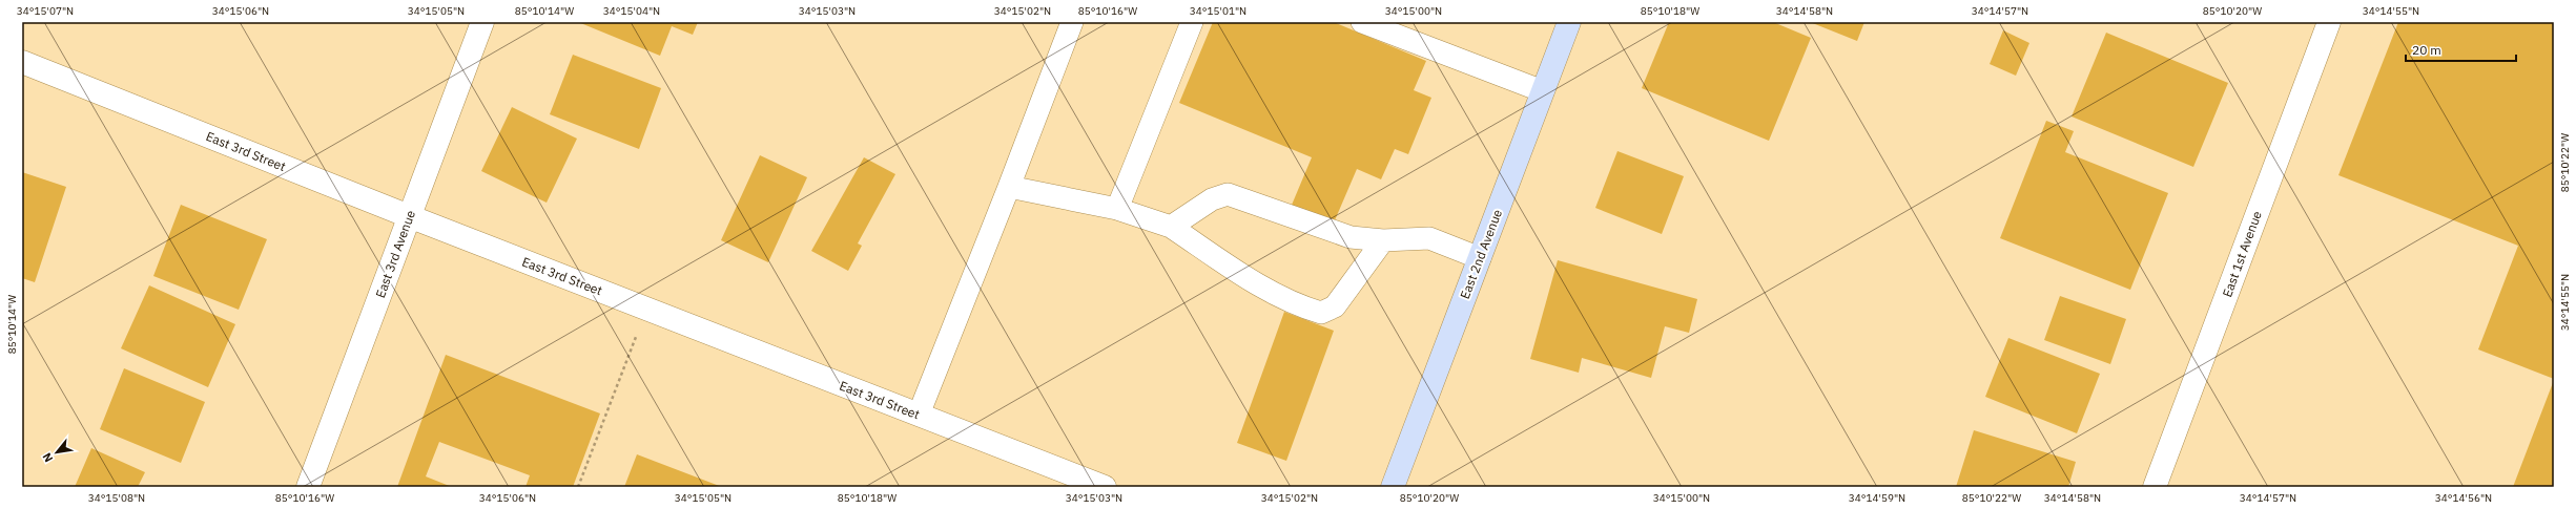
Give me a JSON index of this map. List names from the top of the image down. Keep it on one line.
{"streets":{"main road":["East 2nd Avenue"],"street":["East 3rd Street","East 3rd Avenue","East 1st Avenue"]},"crossings":[["East 3rd Street","East 3rd Avenue"]],"scale_bar":"20 m","north":"bottom left","coordinates":["34°15'07\"N","34°15'06\"N","34°15'05\"N","85°10'14\"W","34°15'04\"N","34°15'03\"N","34°15'02\"N","85°10'16\"W","34°15'01\"N","34°15'00\"N","85°10'18\"W","34°14'58\"N","34°14'57\"N","85°10'20\"W","34°14'55\"N","85°10'22\"W","34°15'08\"N","34°14'59\"N","34°14'56\"N"]}
